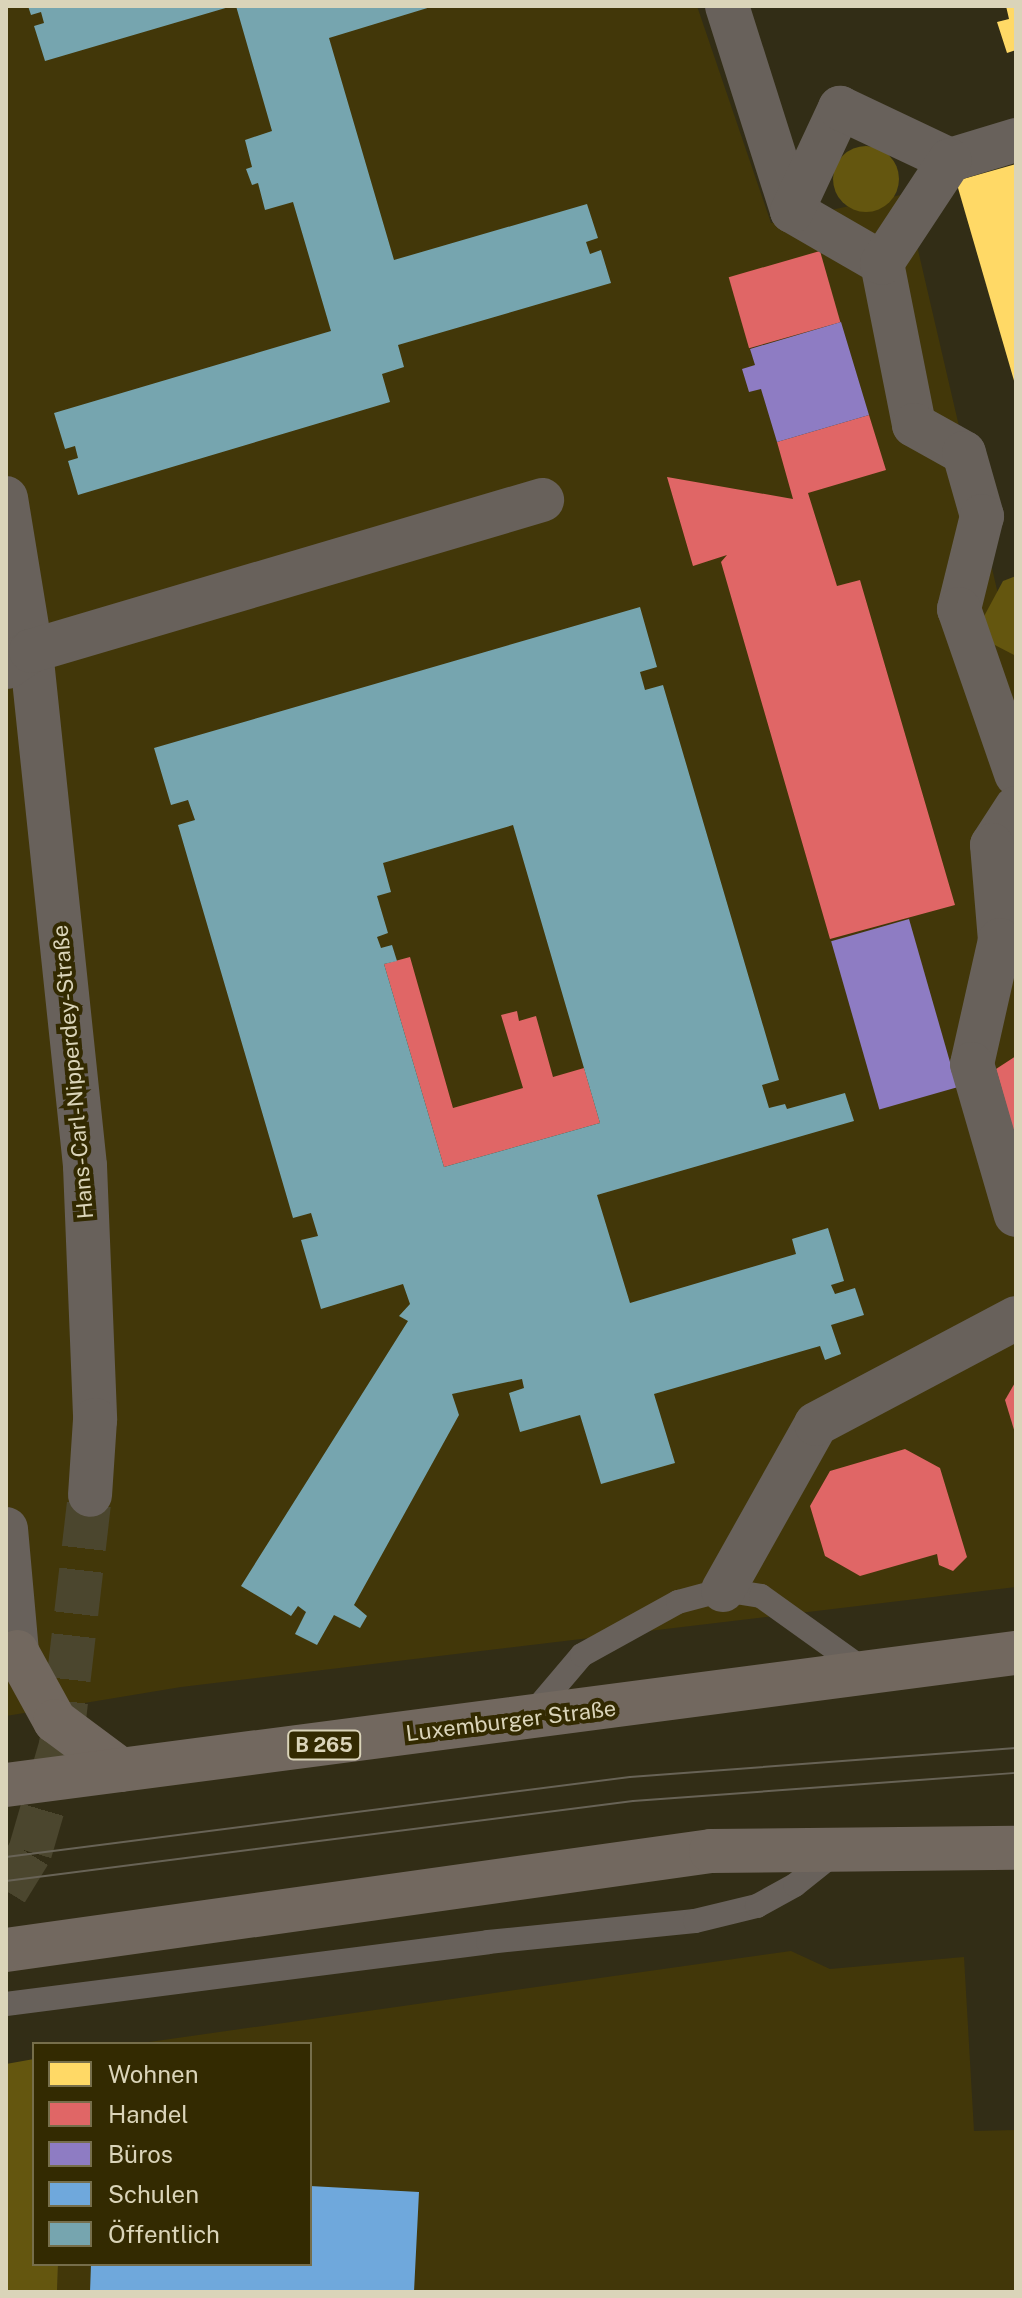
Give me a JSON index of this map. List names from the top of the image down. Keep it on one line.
{"streets":{"main road":["Luxemburger Straße","B 265"],"street":["Hans-Carl-Nipperdey-Straße"]},"legend":["Wohnen","Handel","Büros","Schulen","Öffentlich"]}
